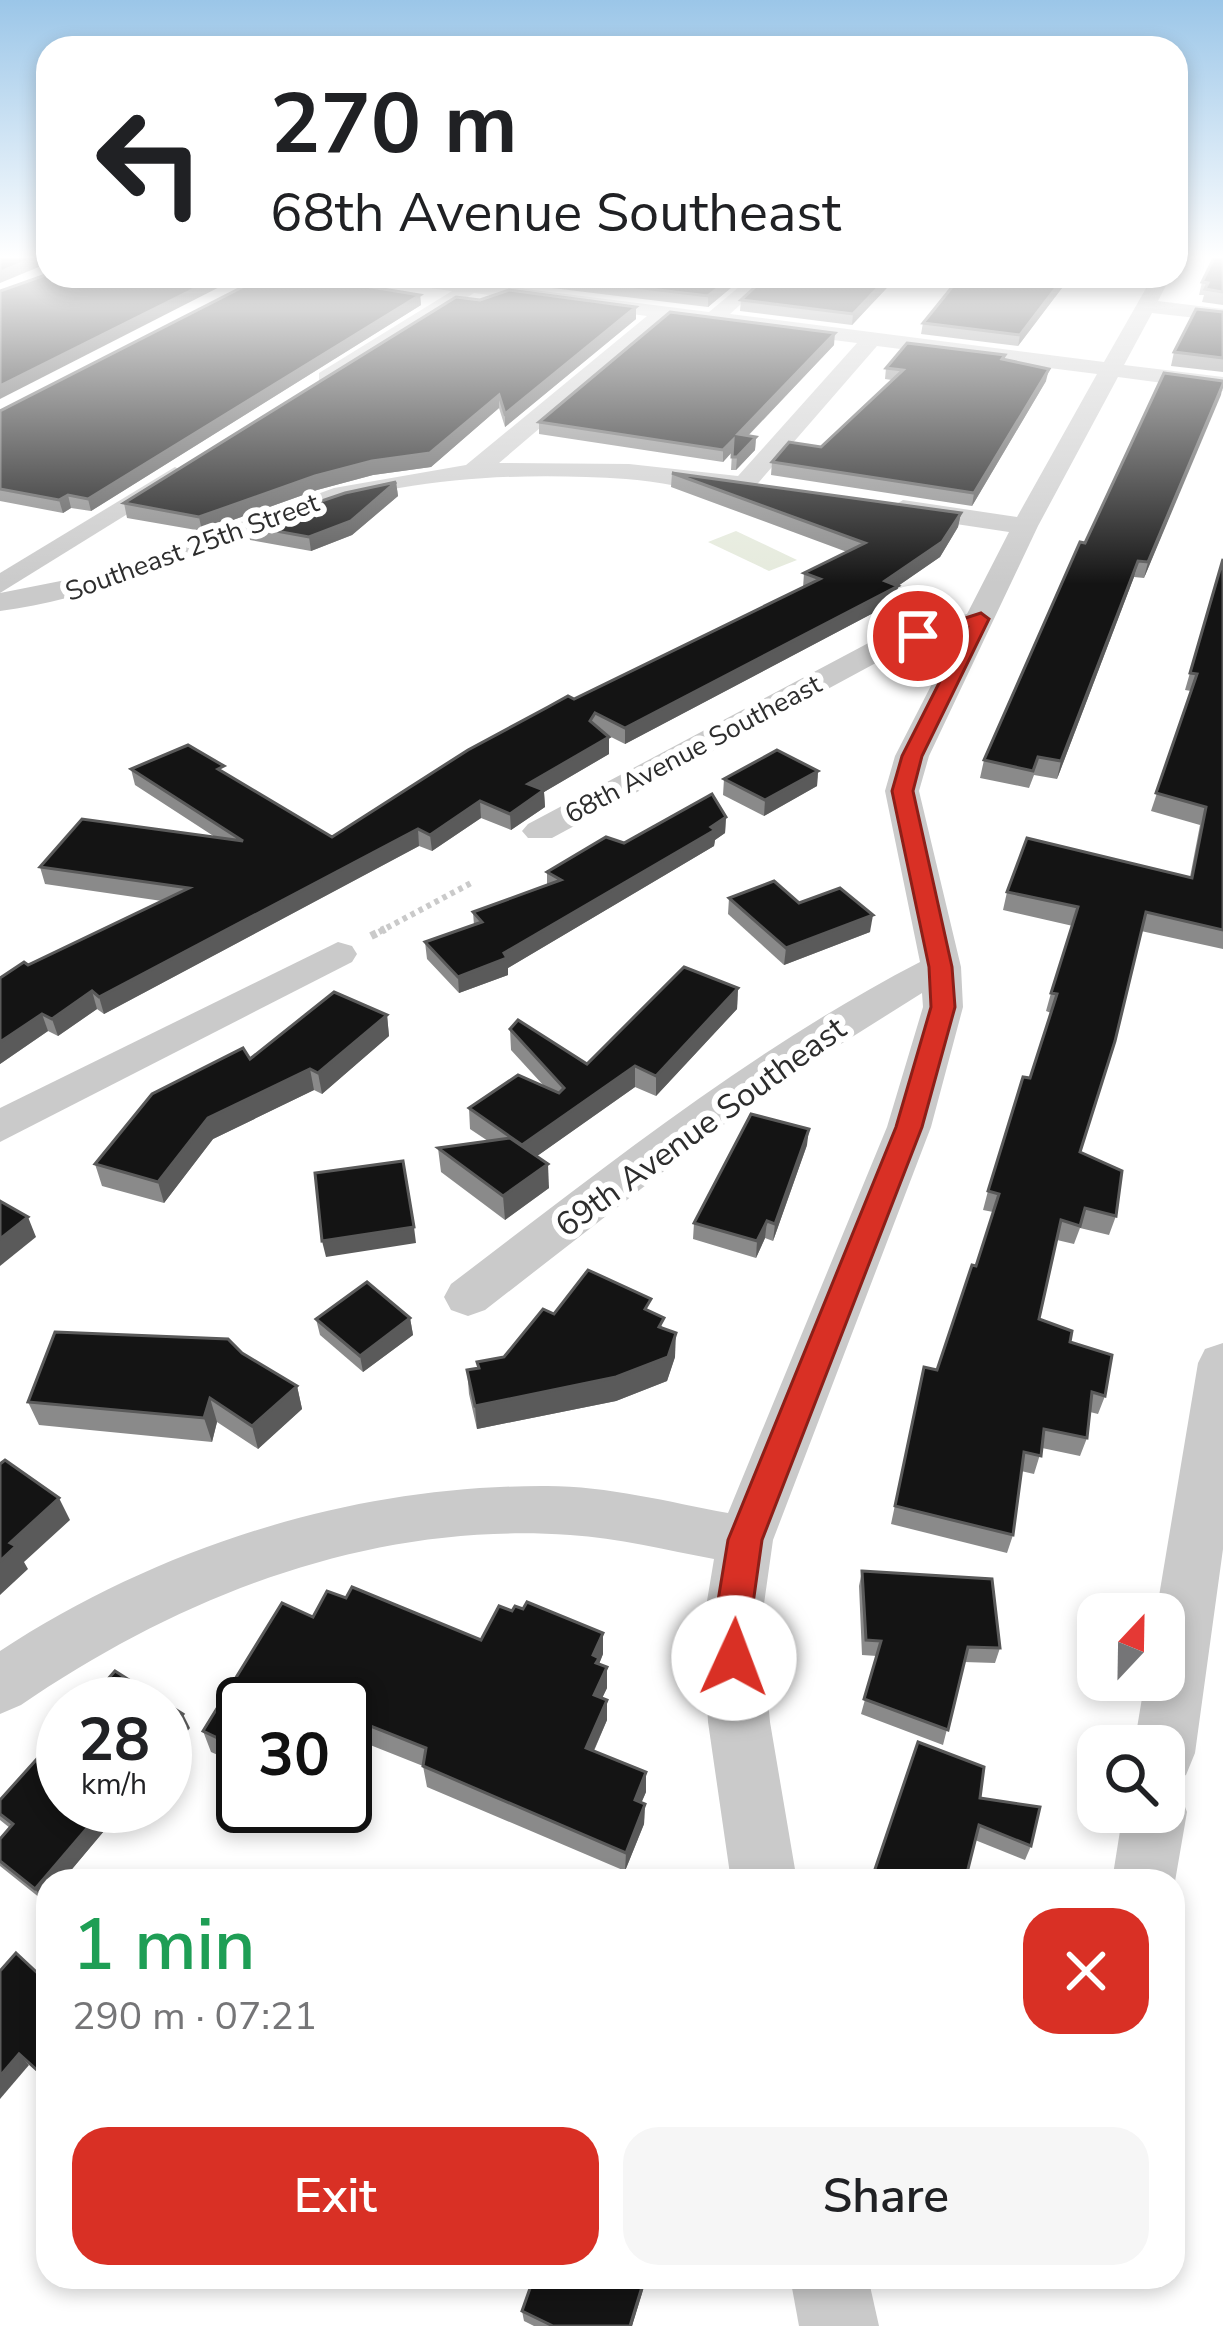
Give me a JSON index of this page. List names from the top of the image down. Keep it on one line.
{"streets":{"street":["Southeast 25th Street","68th Avenue Southeast","69th Avenue Southeast"]},"north":"top","page":{"turn":["270 m","68th Avenue Southeast"],"speed":"28 km/h","limit":"30","heading":["1 min","290 m · 07:21"],"buttons":["Exit","Share"]}}
